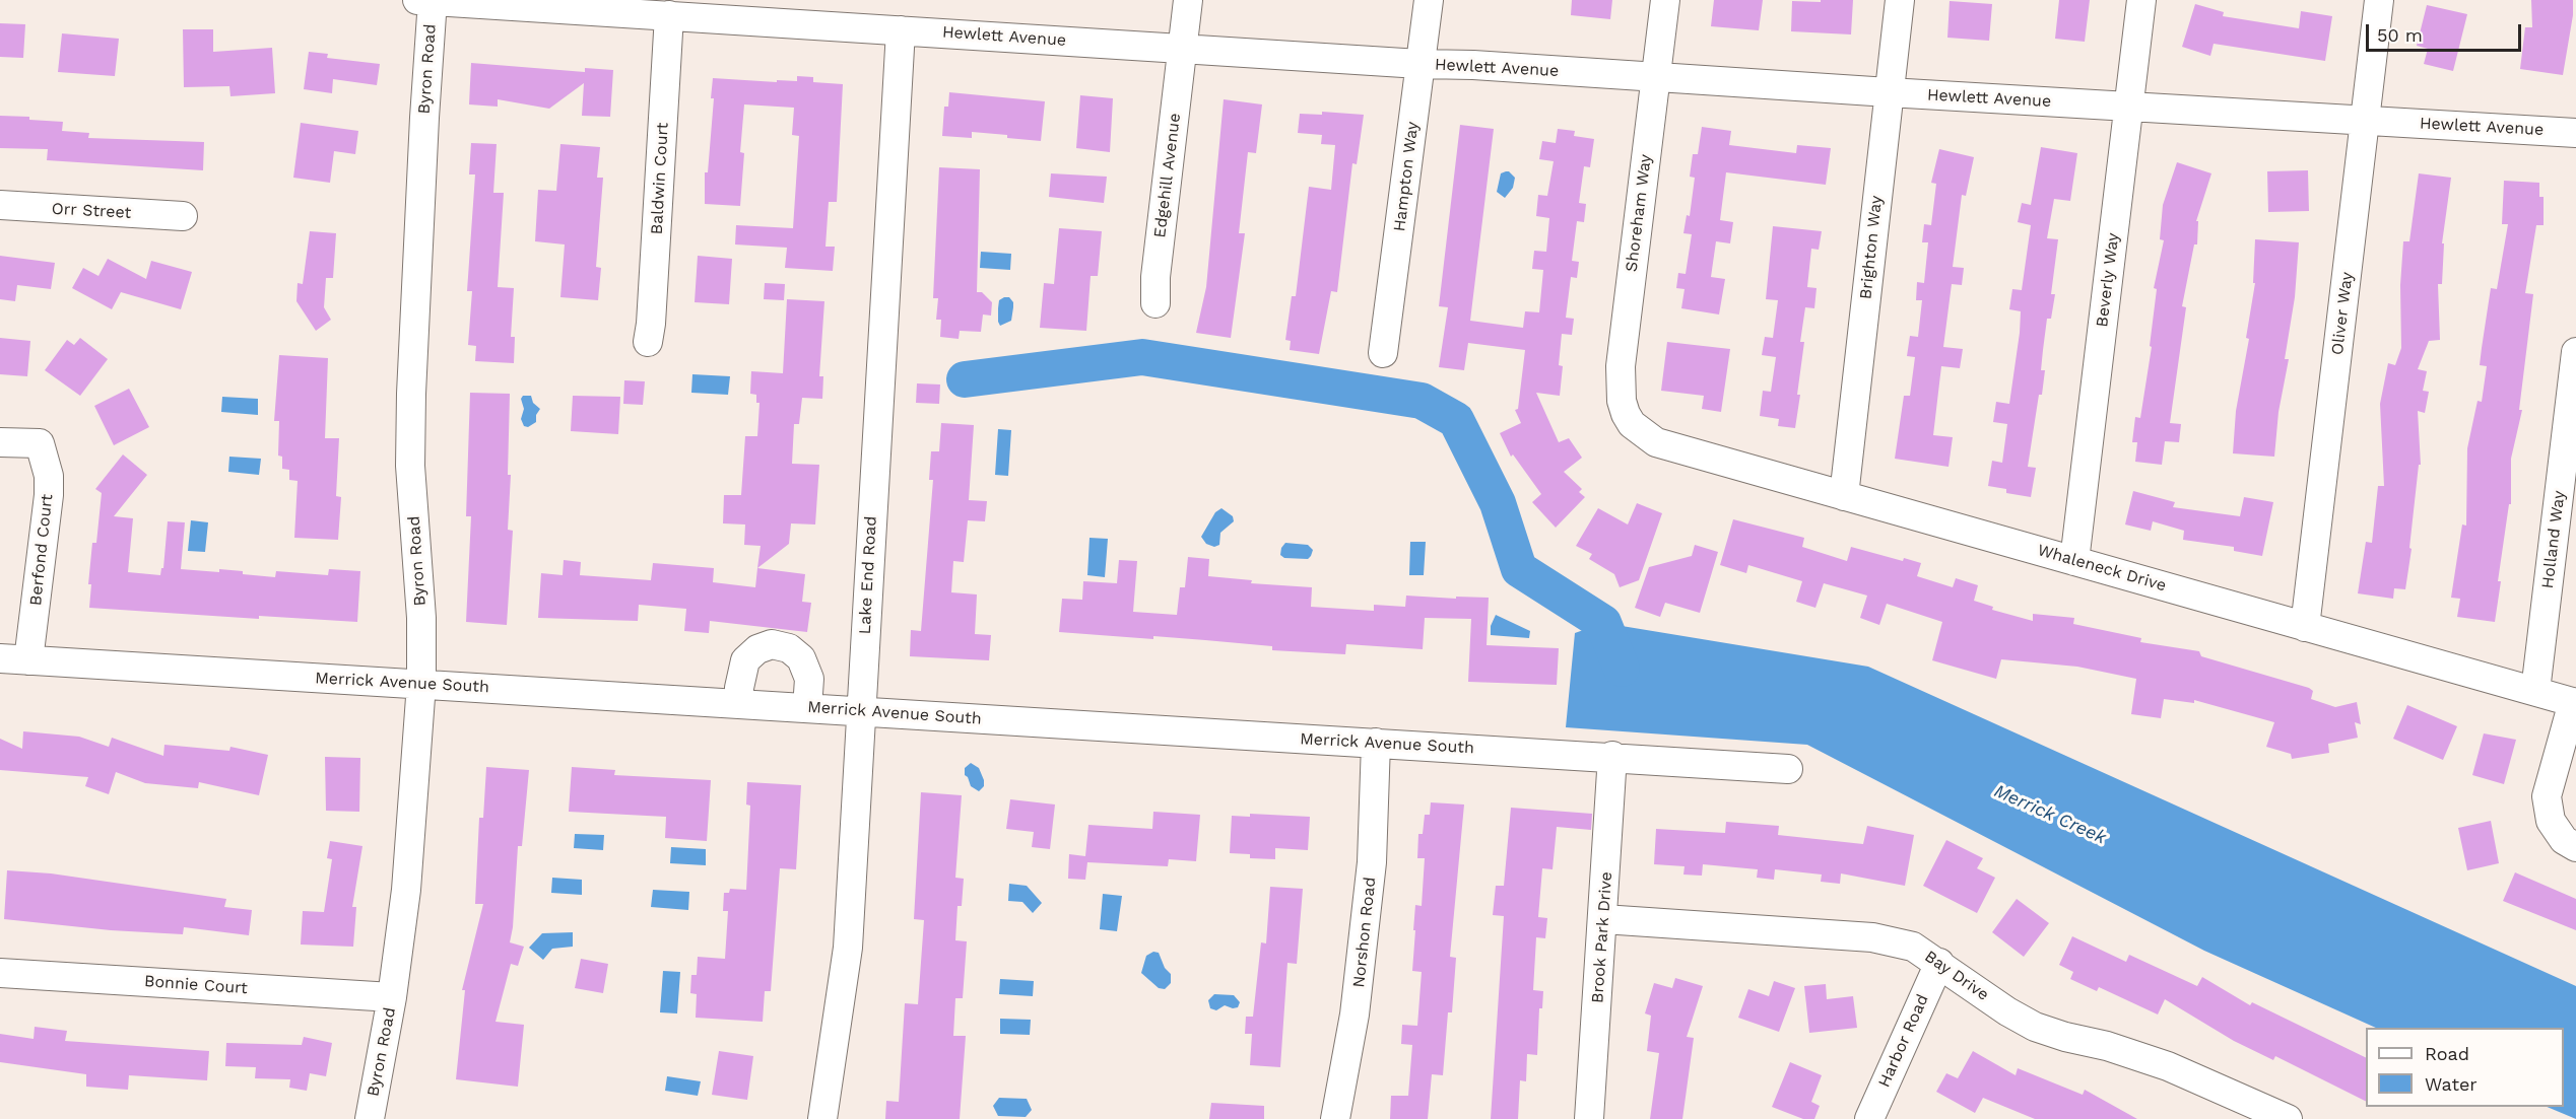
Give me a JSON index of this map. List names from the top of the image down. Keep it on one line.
{"streets":{"street":["Hewlett Avenue","Byron Road","Edgehill Avenue","Hampton Way","Baldwin Court","Orr Street","Shoreham Way","Brighton Way","Beverly Way","Oliver Way","Holland Way","Berfond Court","Whaleneck Drive","Lake End Road","Merrick Avenue South","Norshon Road","Brook Park Drive","Bay Drive","Bonnie Court","Harbor Road"]},"crossings":[["Hewlett Avenue","Byron Road"],["Hewlett Avenue","Edgehill Avenue"],["Hewlett Avenue","Hampton Way"],["Hewlett Avenue","Baldwin Court"],["Hewlett Avenue","Shoreham Way"],["Hewlett Avenue","Brighton Way"],["Hewlett Avenue","Beverly Way"],["Hewlett Avenue","Oliver Way"],["Hewlett Avenue","Lake End Road"],["Byron Road","Merrick Avenue South"],["Byron Road","Bonnie Court"],["Shoreham Way","Whaleneck Drive"],["Brighton Way","Whaleneck Drive"],["Beverly Way","Whaleneck Drive"],["Oliver Way","Whaleneck Drive"],["Holland Way","Whaleneck Drive"],["Berfond Court","Merrick Avenue South"],["Lake End Road","Merrick Avenue South"],["Merrick Avenue South","Norshon Road"],["Merrick Avenue South","Brook Park Drive"],["Brook Park Drive","Bay Drive"],["Bay Drive","Harbor Road"]],"water":["Merrick Creek"],"legend":["Road","Water"],"scale_bar":"50 m"}
